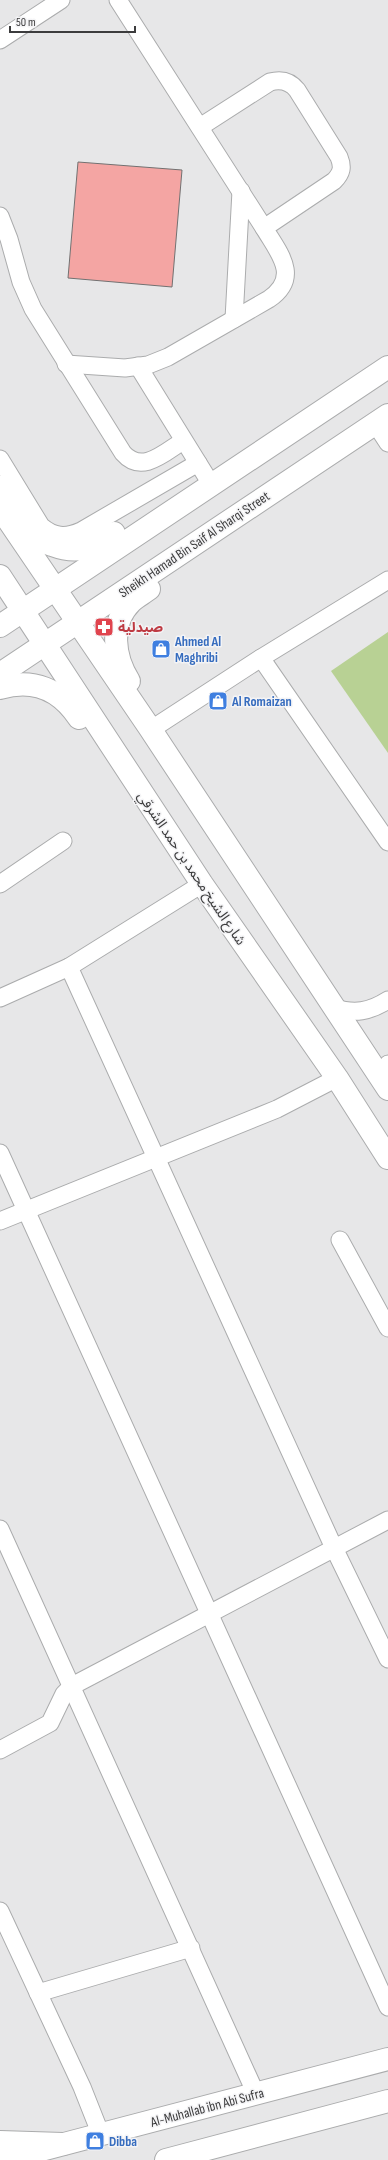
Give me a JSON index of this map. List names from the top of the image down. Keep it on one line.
{"streets":{"main road":["Sheikh Hamad Bin Saif Al Sharqi Street","شارع الشيخ محمد بن حمد الشرقي","Al-Muhallab ibn Abi Sufra"]},"crossings":[["Sheikh Hamad Bin Saif Al Sharqi Street","شارع الشيخ محمد بن حمد الشرقي"]],"places":{"pharmacy":["صيدلية"],"shop":["Ahmed Al Maghribi","Al Romaizan","Dibba"]},"scale_bar":"50 m"}
